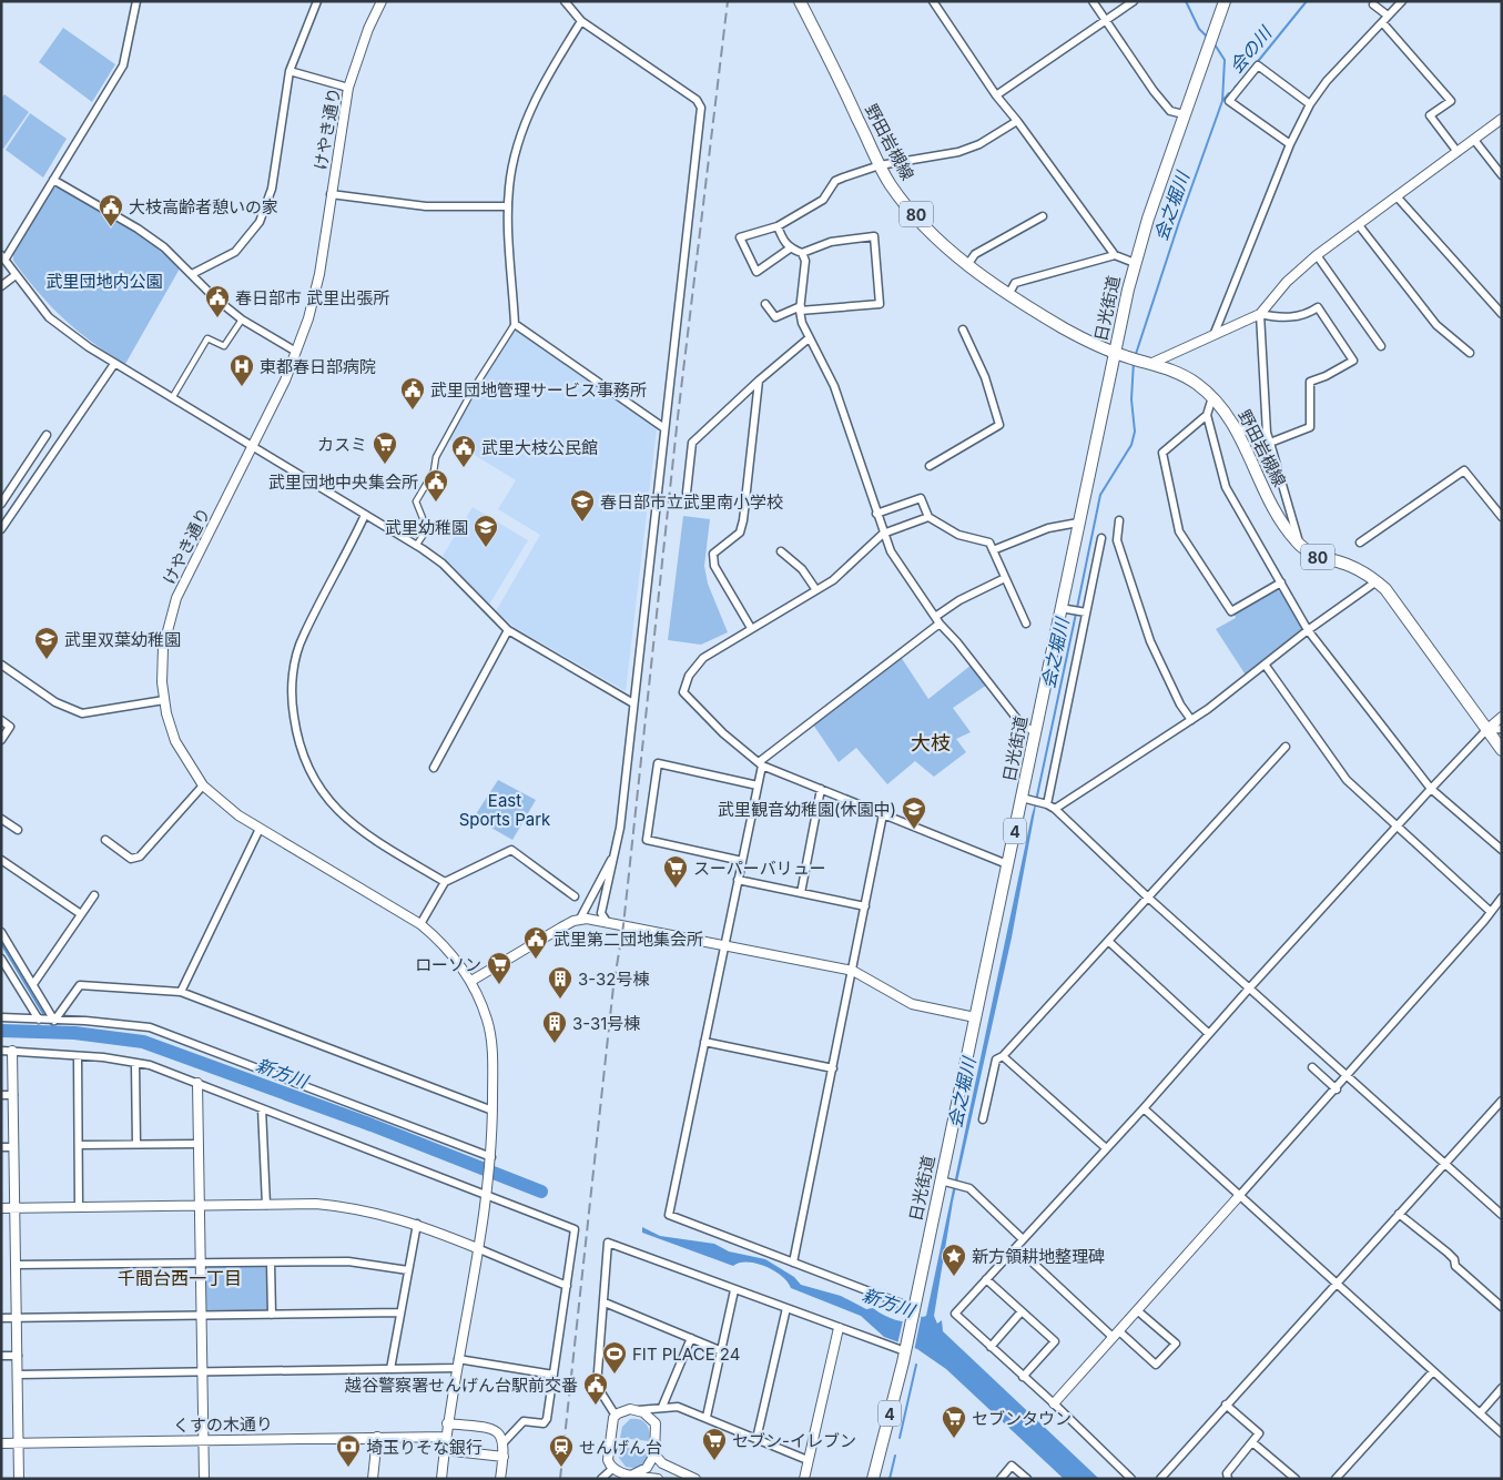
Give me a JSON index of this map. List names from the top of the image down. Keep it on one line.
{"streets":{"main road":["野田岩槻線","80","日光街道","4"],"street":["けやき通り","くすの木通り"]},"crossings":[["けやき通り","くすの木通り"],["野田岩槻線","日光街道"]],"districts":["大枝","千間台西一丁目"],"water":["会の川","会之堀川","新方川"],"parks":["武里団地内公園","East Sports Park"],"places":{"public building":["大枝高齢者憩いの家","春日部市 武里出張所","武里団地管理サービス事務所","武里大枝公民館","武里団地中央集会所","武里第二団地集会所","越谷警察署せんげん台駅前交番"],"hospital":["東都春日部病院"],"supermarket":["カスミ","スーパーバリュー","ローソン","セブンタウン","セブン-イレブン"],"school or university":["春日部市立武里南小学校","武里幼稚園","武里双葉幼稚園","武里観音幼稚園(休園中)"],"building":["3-32号棟","3-31号棟"],"place":["新方領耕地整理碑"],"sports":["FIT PLACE 24"],"bank":["埼玉りそな銀行"],"station":["せんげん台"]}}
